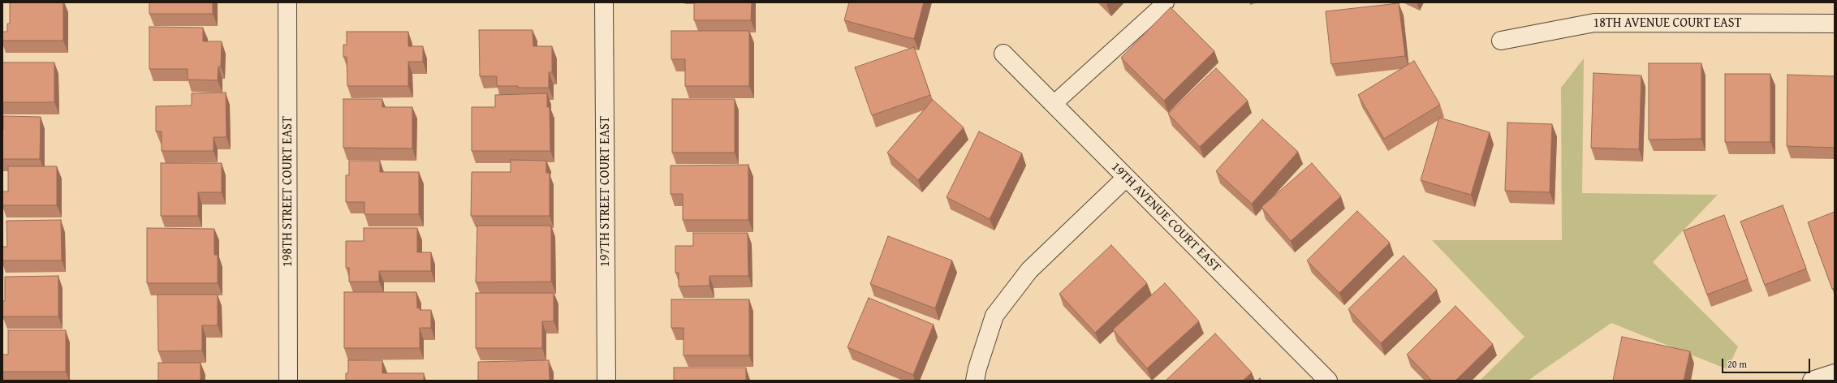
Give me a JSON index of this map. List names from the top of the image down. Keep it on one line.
{"streets":{"street":["18TH AVENUE COURT EAST","198TH STREET COURT EAST","197TH STREET COURT EAST","19TH AVENUE COURT EAST"]},"scale_bar":"20 m"}
